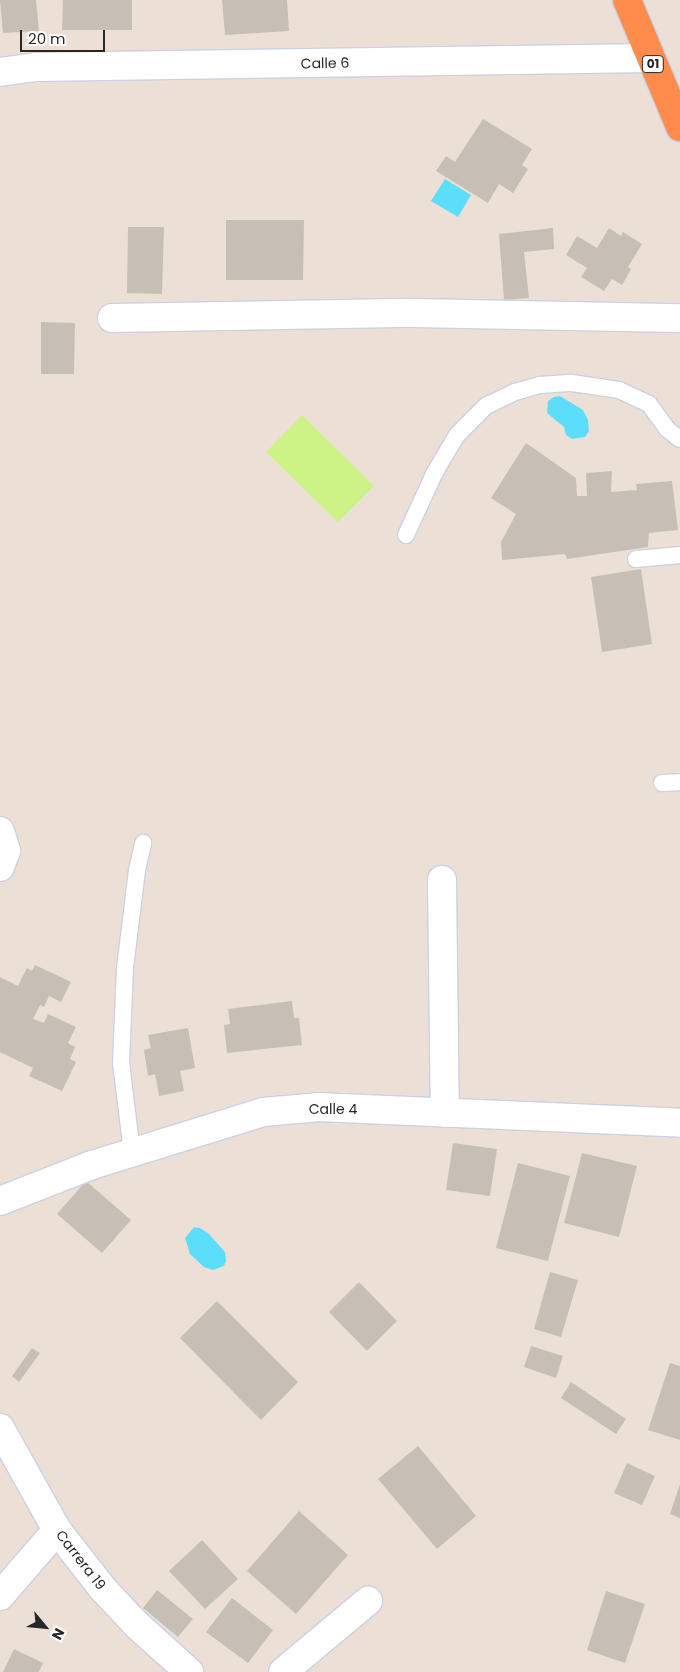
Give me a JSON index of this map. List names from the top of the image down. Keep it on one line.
{"streets":{"highway":["01"],"street":["Calle 6","Calle 4","Carrera 19"]},"crossings":[["Calle 6","01"]],"scale_bar":"20 m","north":"bottom right"}
